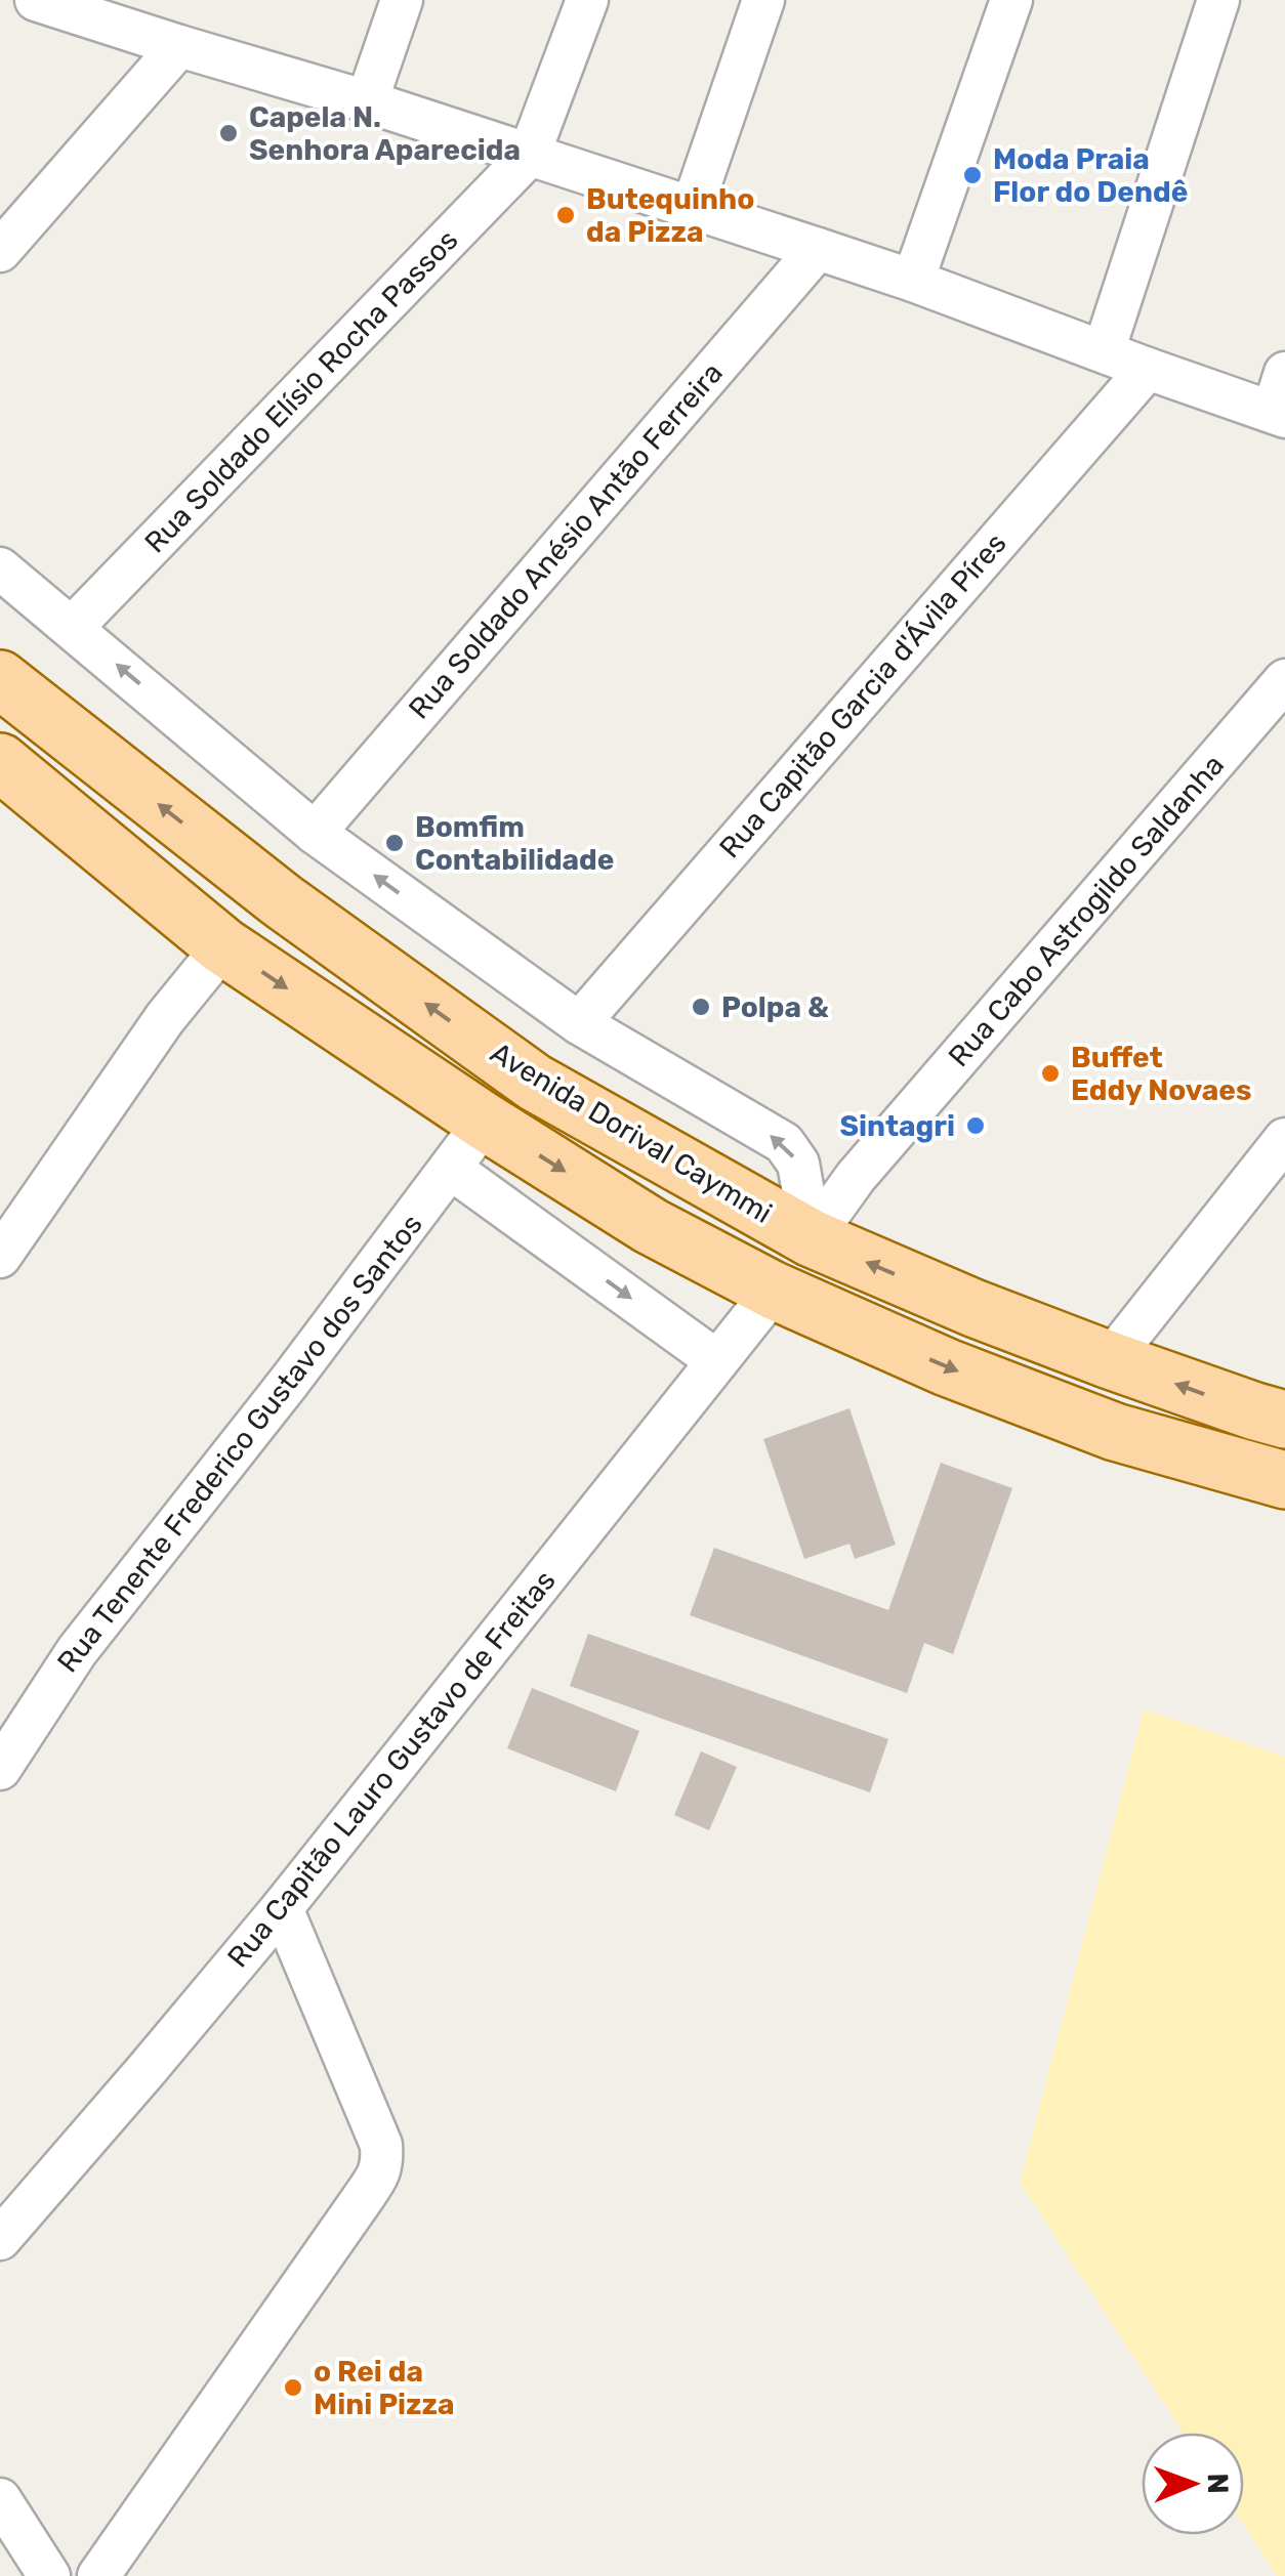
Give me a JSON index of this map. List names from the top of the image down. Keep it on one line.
{"streets":{"main road":["Avenida Dorival Caymmi"],"street":["Rua Soldado Elísio Rocha Passos","Rua Soldado Anésio Antão Ferreira","Rua Capitão Garcia d'Ávila Píres","Rua Cabo Astrogildo Saldanha","Rua Tenente Frederico Gustavo dos Santos","Rua Capitão Lauro Gustavo de Freitas"]},"crossings":[["Rua Cabo Astrogildo Saldanha","Avenida Dorival Caymmi"]],"places":["Capela N. Senhora Aparecida","Moda Praia Flor do Dendê","Butequinho da Pizza","Bomfim Contabilidade","Polpa &","Buffet Eddy Novaes","Sintagri","o Rei da Mini Pizza"],"north":"right"}
